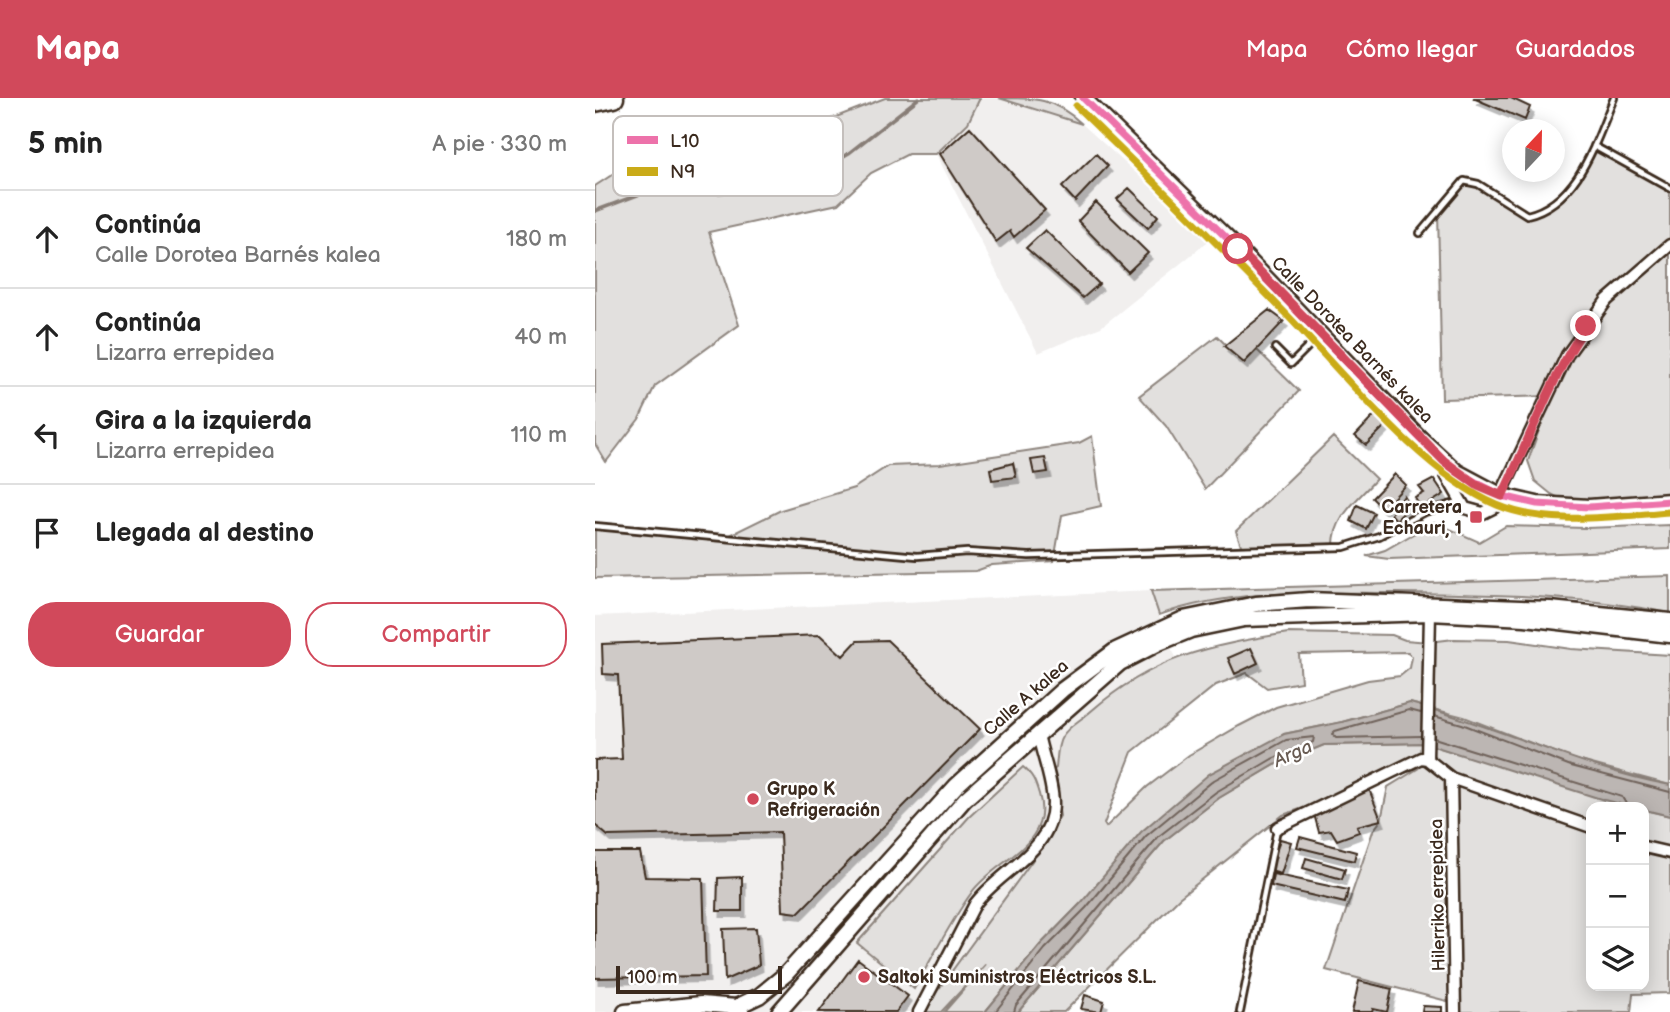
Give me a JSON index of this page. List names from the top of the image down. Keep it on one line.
{"streets":{"main road":["Calle Dorotea Barnés kalea","Calle A kalea"],"street":["Hilerriko errepidea"]},"water":["Arga"],"places":{"transit":["Carretera Echauri, 1"],"other":["Grupo K Refrigeración","Saltoki Suministros Eléctricos S.L."]},"lines":["transit line L10","transit line N9"],"legend":["L10","N9"],"scale_bar":"100 m","north":"top","page":{"header":"Mapa","nav":["Mapa","Cómo llegar","Guardados"],"heading":["5 min","A pie · 330 m"],"list":[["Continúa","Calle Dorotea Barnés kalea","180 m"],["Continúa","Lizarra errepidea","40 m"],["Gira a la izquierda","Lizarra errepidea","110 m"],"Llegada al destino"],"buttons":["Guardar","Compartir"],"map_buttons":["+","−"],"scale":"100 m"}}
